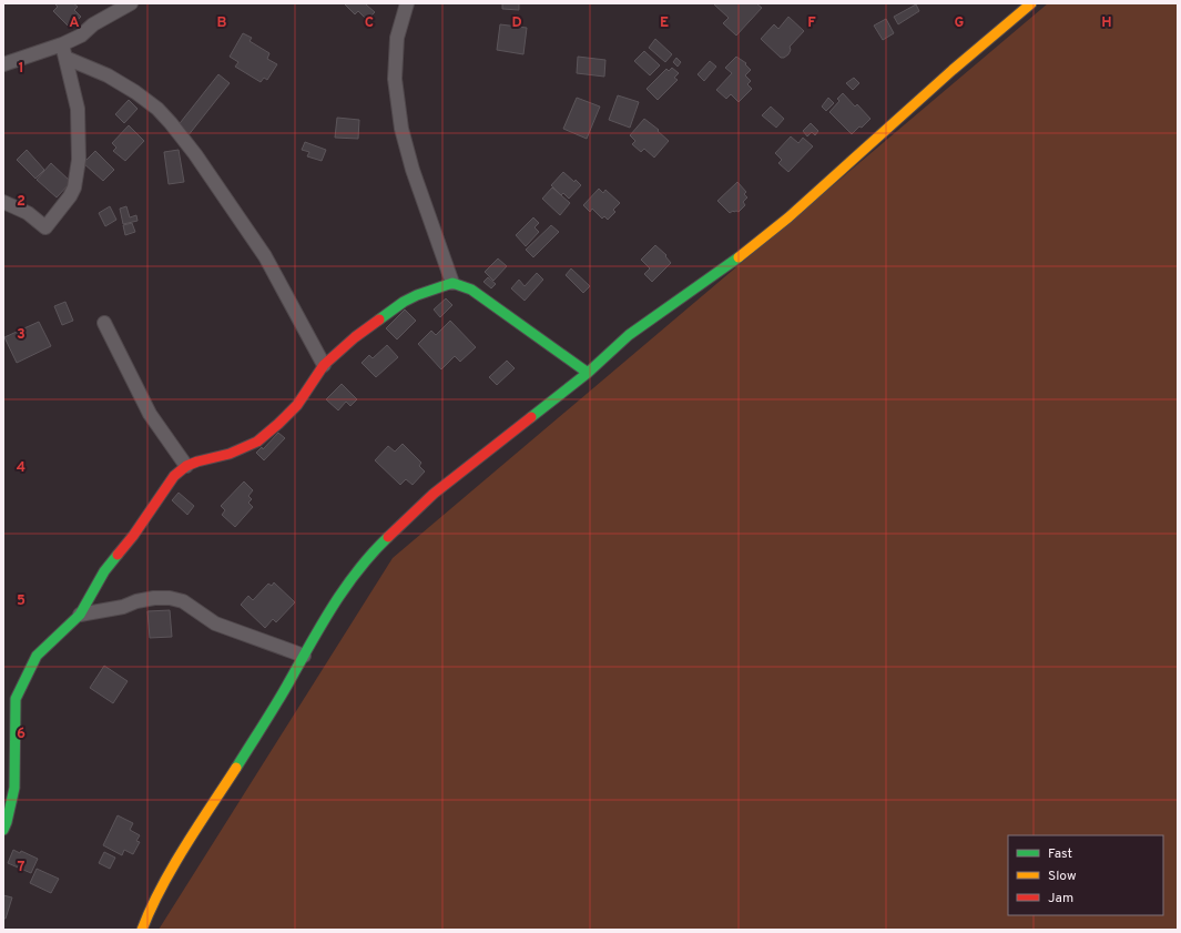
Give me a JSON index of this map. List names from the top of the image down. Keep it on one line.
{"legend":["Fast","Slow","Jam"],"grid":{"columns":["A","B","C","D","E","F","G","H"],"rows":["1","2","3","4","5","6","7"]}}
